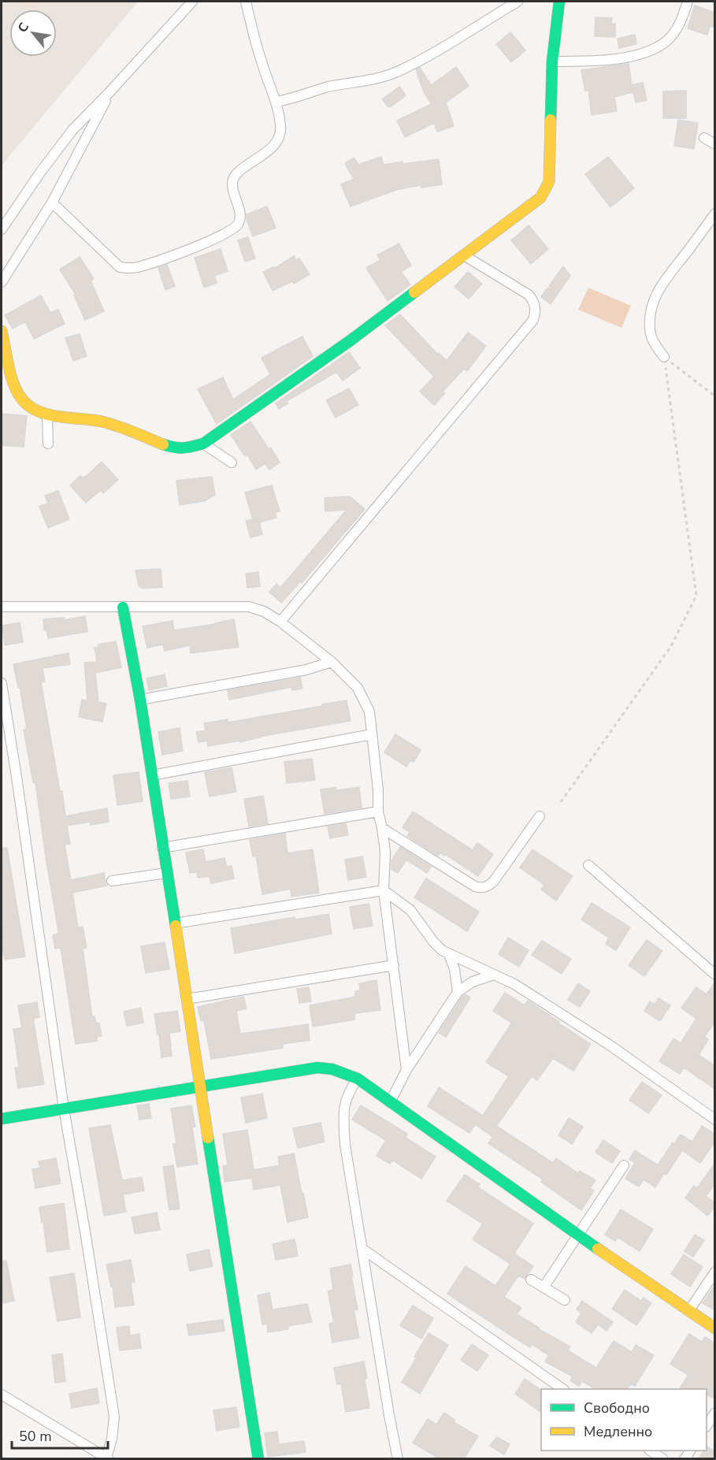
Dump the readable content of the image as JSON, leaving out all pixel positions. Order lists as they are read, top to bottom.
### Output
{
  "legend": ["Свободно", "Медленно"],
  "scale_bar": "50 m",
  "north": "top left"
}
